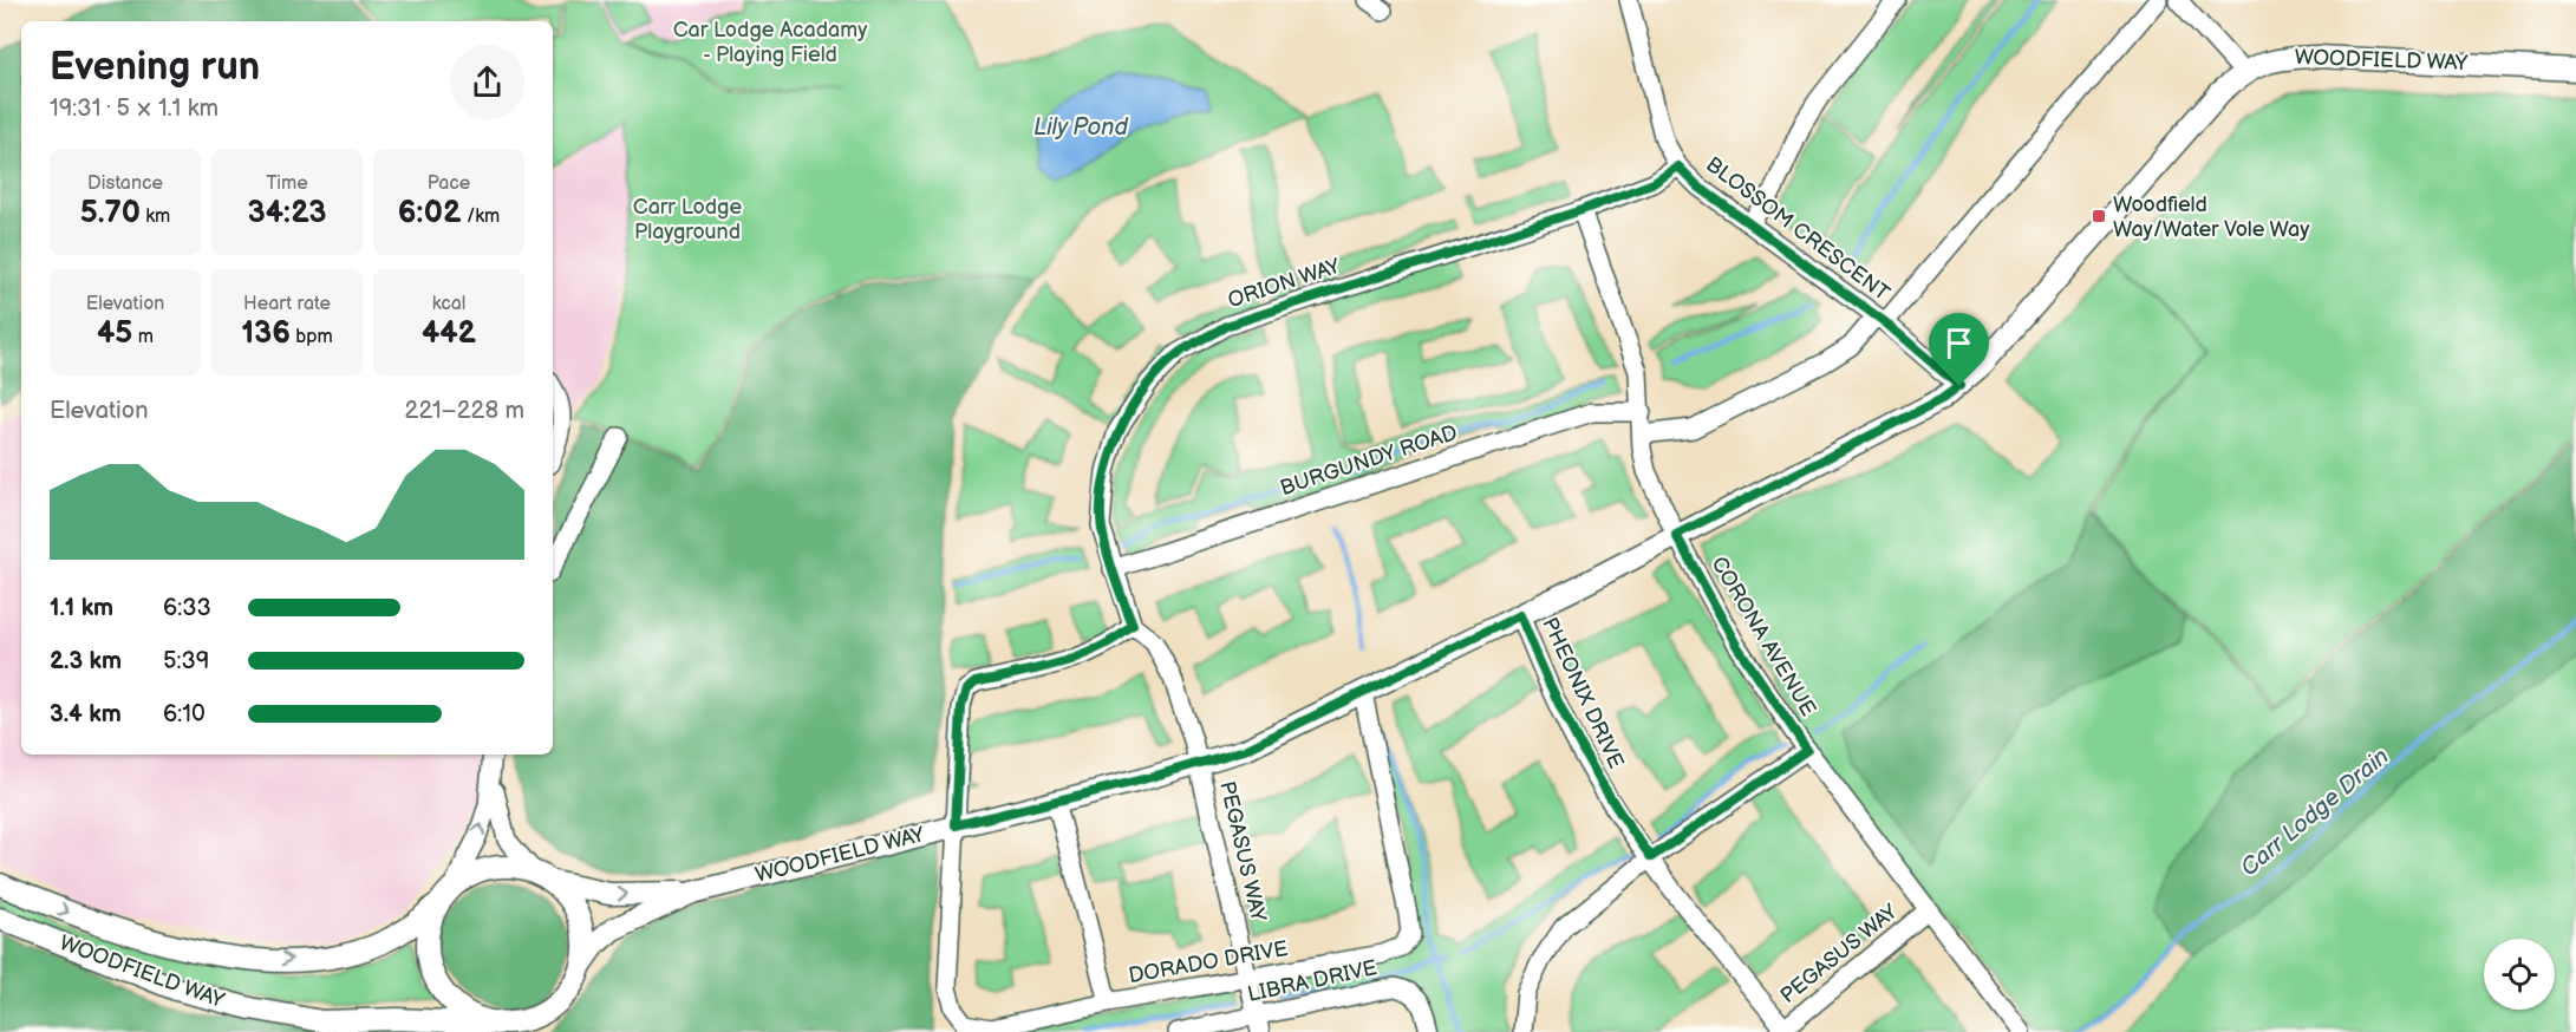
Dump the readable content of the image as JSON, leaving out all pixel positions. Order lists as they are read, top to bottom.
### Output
{
  "streets": {
    "street": [
      "WOODFIELD WAY",
      "BLOSSOM CRESCENT",
      "ORION WAY",
      "BURGUNDY ROAD",
      "CORONA AVENUE",
      "PHEONIX DRIVE",
      "PEGASUS WAY",
      "DORADO DRIVE",
      "LIBRA DRIVE"
    ]
  },
  "crossings": [
    ["WOODFIELD WAY", "BLOSSOM CRESCENT"],
    ["WOODFIELD WAY", "ORION WAY"],
    ["WOODFIELD WAY", "CORONA AVENUE"],
    ["WOODFIELD WAY", "PHEONIX DRIVE"],
    ["WOODFIELD WAY", "PEGASUS WAY"],
    ["WOODFIELD WAY", "DORADO DRIVE"],
    ["BLOSSOM CRESCENT", "ORION WAY"],
    ["ORION WAY", "BURGUNDY ROAD"],
    ["ORION WAY", "CORONA AVENUE"],
    ["ORION WAY", "PEGASUS WAY"],
    ["BURGUNDY ROAD", "CORONA AVENUE"],
    ["CORONA AVENUE", "PEGASUS WAY"],
    ["PHEONIX DRIVE", "PEGASUS WAY"],
    ["PEGASUS WAY", "DORADO DRIVE"],
    ["PEGASUS WAY", "LIBRA DRIVE"]
  ],
  "water": ["Lily Pond", "Carr Lodge Drain"],
  "parks": ["Car Lodge Acadamy - Playing Field", "Carr Lodge Playground"],
  "places": {
    "transit": ["Woodfield Way/Water Vole Way"]
  },
  "page": {
    "heading": ["Evening run", "19:31 · 5 × 1.1 km"],
    "stats": [
      ["Distance", "5.70 km"],
      ["Time", "34:23"],
      ["Pace", "6:02 /km"],
      ["Elevation", "45 m"],
      ["Heart rate", "136 bpm"],
      ["kcal", "442"]
    ],
    "chart": ["Elevation", "221–228 m"],
    "list": [
      {
        "name": "1.1 km",
        "note": "6:33"
      },
      {
        "name": "2.3 km",
        "note": "5:39"
      },
      {
        "name": "3.4 km",
        "note": "6:10"
      }
    ]
  }
}
